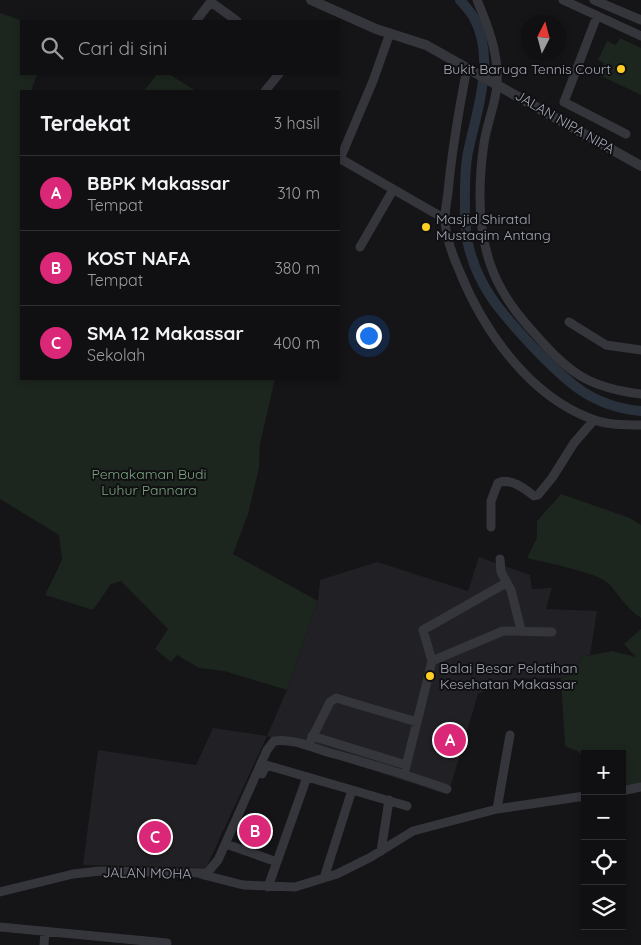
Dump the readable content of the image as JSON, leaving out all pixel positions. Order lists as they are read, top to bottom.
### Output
{
  "streets": {
    "street": ["JALAN NIPA NIPA", "JALAN MOHA"]
  },
  "parks": ["Pemakaman Budi Luhur Pannara"],
  "places": ["Bukit Baruga Tennis Court", "Masjid Shiratal Mustaqim Antang", "Balai Besar Pelatihan Kesehatan Makassar"],
  "north": "top",
  "page": {
    "search": "Cari di sini",
    "heading": ["Terdekat", "3 hasil"],
    "list": [
      {
        "mark": "A",
        "name": "BBPK Makassar",
        "note": "Tempat",
        "value": "310 m"
      },
      {
        "mark": "B",
        "name": "KOST NAFA",
        "note": "Tempat",
        "value": "380 m"
      },
      {
        "mark": "C",
        "name": "SMA 12 Makassar",
        "note": "Sekolah",
        "value": "400 m"
      }
    ],
    "pins": ["A", "B", "C"],
    "map_buttons": ["+", "−"]
  }
}
